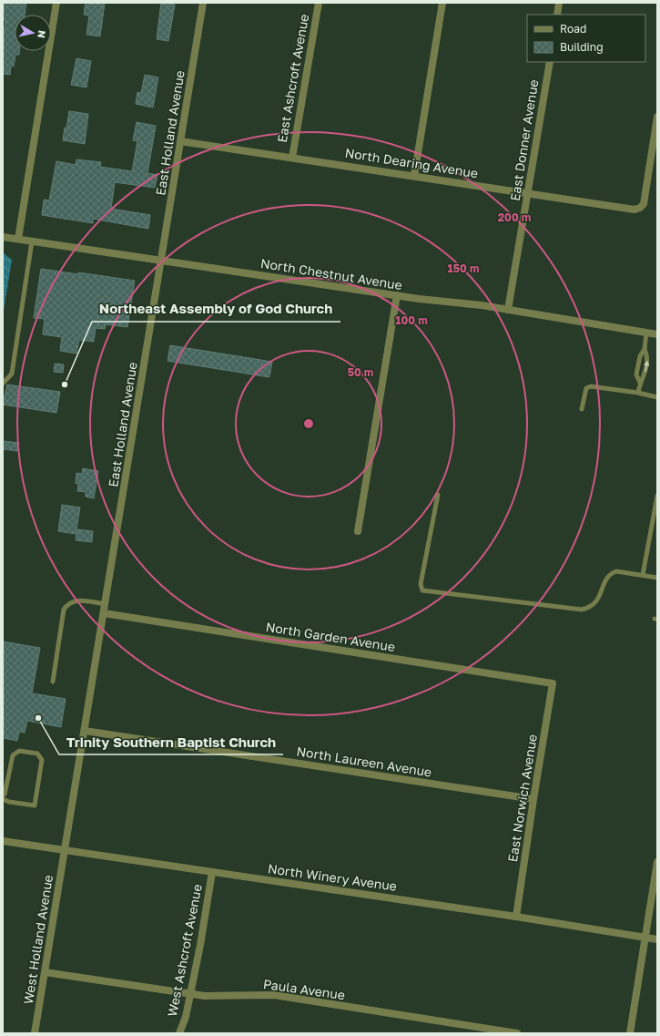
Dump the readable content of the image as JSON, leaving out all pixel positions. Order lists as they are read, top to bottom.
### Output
{
  "streets": {
    "street": [
      "East Ashcroft Avenue",
      "East Holland Avenue",
      "East Donner Avenue",
      "North Dearing Avenue",
      "North Chestnut Avenue",
      "North Garden Avenue",
      "North Laureen Avenue",
      "East Norwich Avenue",
      "North Winery Avenue",
      "West Holland Avenue",
      "West Ashcroft Avenue",
      "Paula Avenue"
    ]
  },
  "crossings": [
    ["East Ashcroft Avenue", "North Dearing Avenue"],
    ["East Holland Avenue", "North Dearing Avenue"],
    ["East Holland Avenue", "North Chestnut Avenue"],
    ["East Holland Avenue", "North Garden Avenue"],
    ["East Holland Avenue", "North Laureen Avenue"],
    ["East Holland Avenue", "North Winery Avenue"],
    ["East Holland Avenue", "West Holland Avenue"],
    ["East Donner Avenue", "North Dearing Avenue"],
    ["East Donner Avenue", "North Chestnut Avenue"],
    ["North Garden Avenue", "East Norwich Avenue"],
    ["North Laureen Avenue", "East Norwich Avenue"],
    ["East Norwich Avenue", "North Winery Avenue"],
    ["North Winery Avenue", "West Holland Avenue"],
    ["North Winery Avenue", "West Ashcroft Avenue"],
    ["West Holland Avenue", "Paula Avenue"],
    ["West Ashcroft Avenue", "Paula Avenue"]
  ],
  "places": ["Northeast Assembly of God Church", "Trinity Southern Baptist Church"],
  "legend": ["Road", "Building"],
  "north": "right",
  "rings": [
    "200 m",
    "150 m",
    "100 m",
    "50 m"
  ]
}
